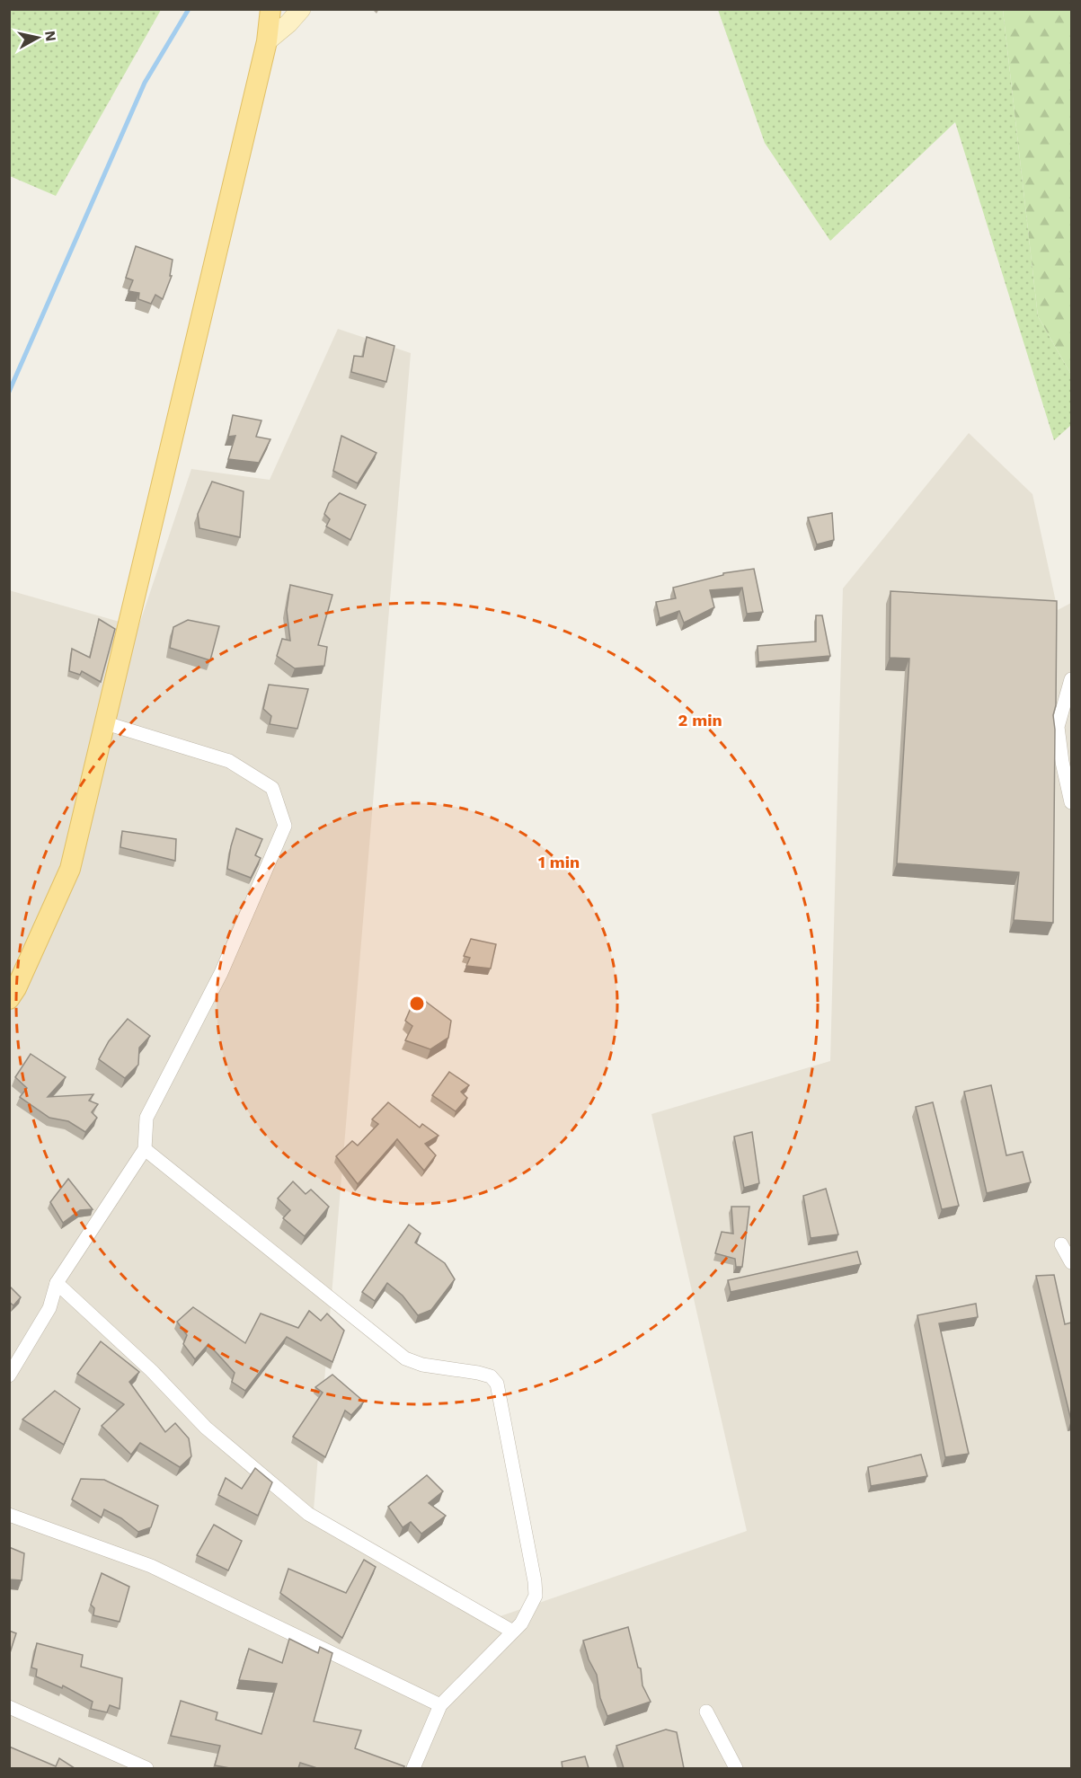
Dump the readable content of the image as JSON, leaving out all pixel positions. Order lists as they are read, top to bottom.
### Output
{
  "north": "right",
  "rings": ["2 min", "1 min"]
}
